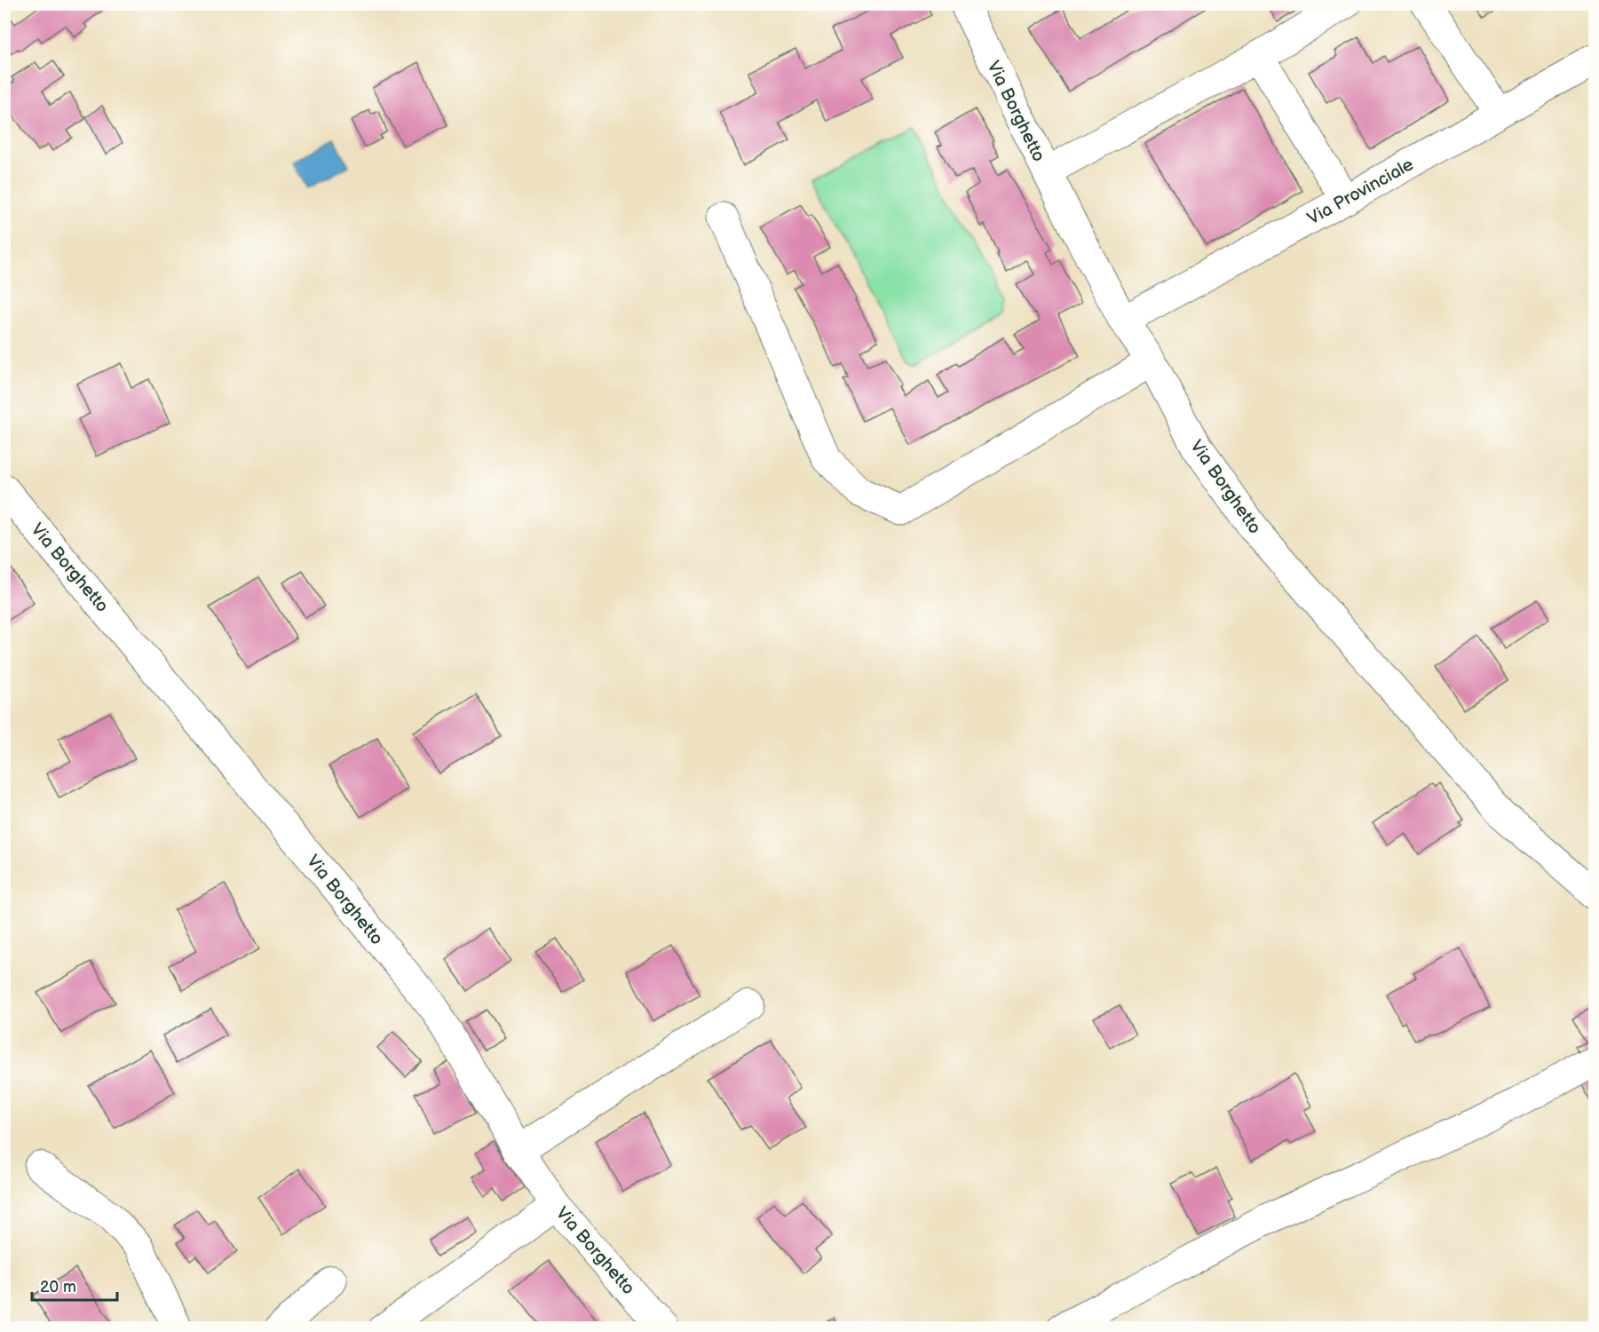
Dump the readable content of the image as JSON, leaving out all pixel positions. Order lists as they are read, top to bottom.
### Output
{
  "streets": {
    "street": ["Via Borghetto", "Via Provinciale"]
  },
  "crossings": [
    ["Via Borghetto", "Via Provinciale"]
  ],
  "scale_bar": "20 m"
}
